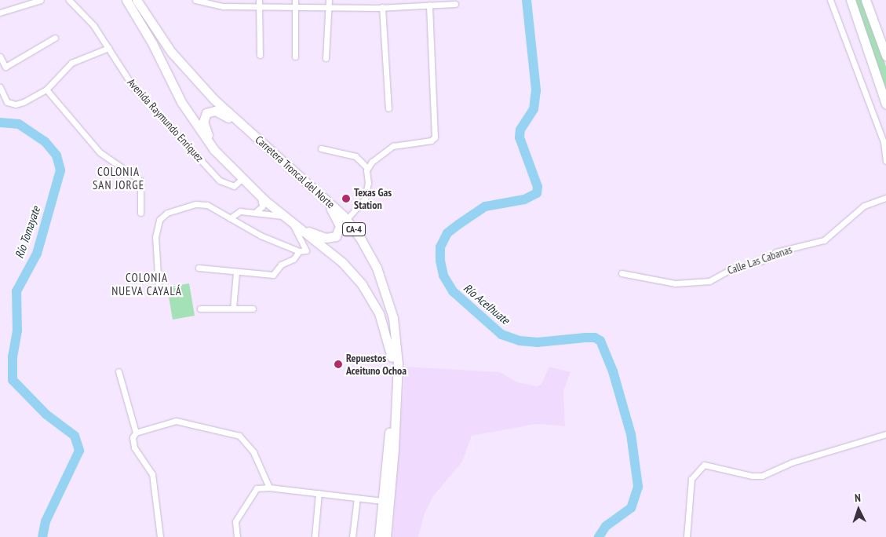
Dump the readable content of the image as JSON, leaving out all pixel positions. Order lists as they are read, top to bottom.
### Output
{
  "streets": {
    "main road": ["Carretera Troncal del Norte", "CA-4"],
    "street": ["Avenida Raymundo Enríquez", "Calle Las Cabanas"]
  },
  "districts": ["COLONIA SAN JORGE", "COLONIA NUEVA CAYALÁ"],
  "water": ["Río Tomayate", "Río Acelhuate"],
  "places": ["Texas Gas Station", "Repuestos Aceituno Ochoa"],
  "north": "top"
}
